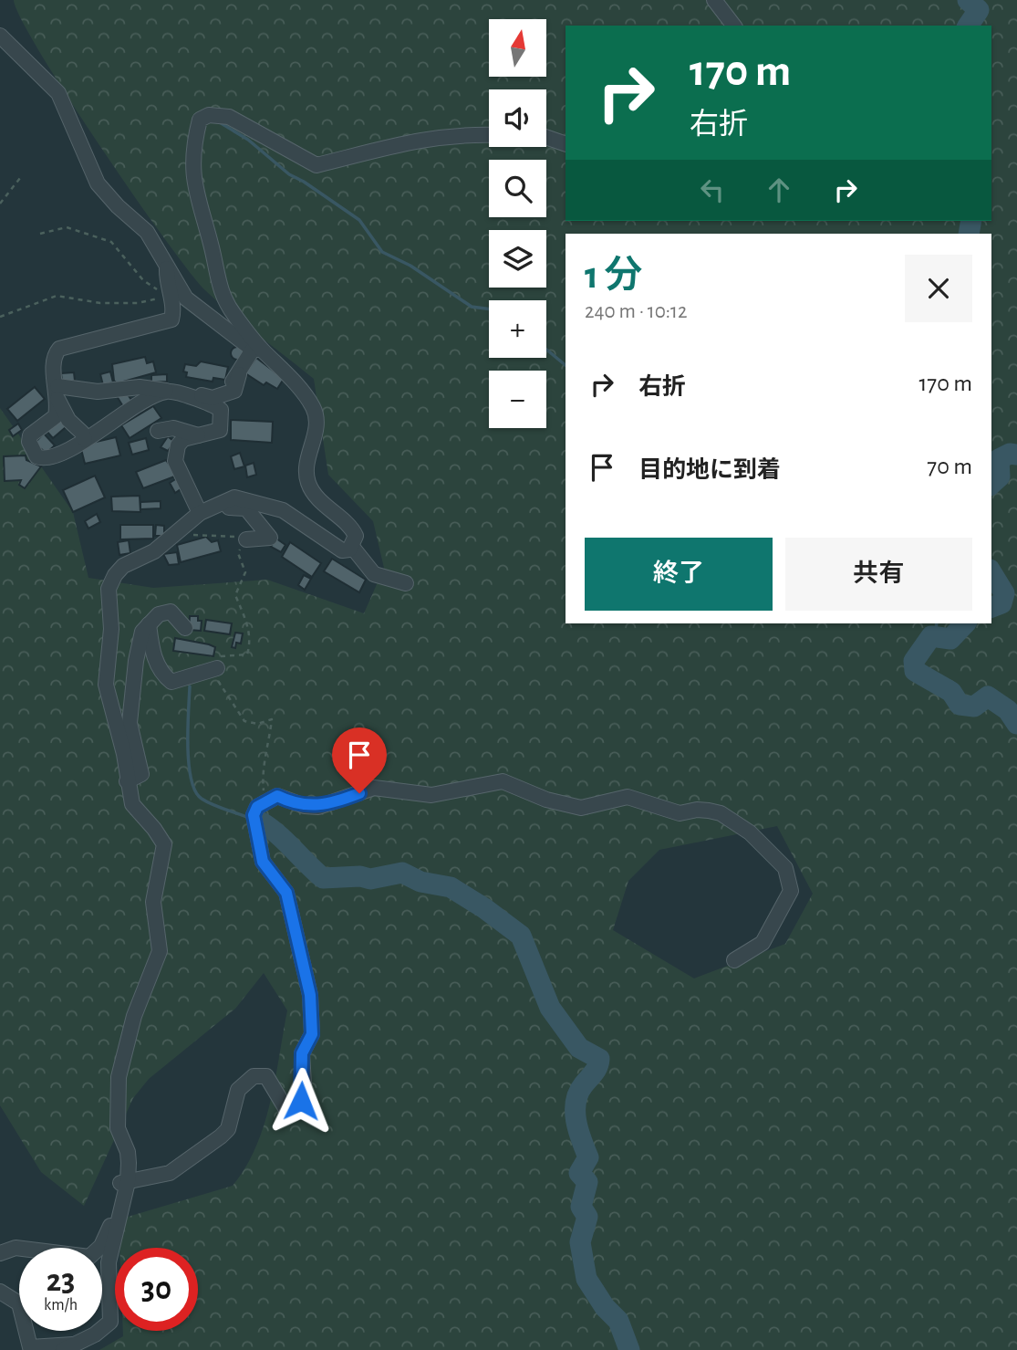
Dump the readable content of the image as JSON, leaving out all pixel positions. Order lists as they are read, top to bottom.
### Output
{
  "north": "top",
  "page": {
    "map_buttons": ["+", "−"],
    "turn": ["170 m", "右折"],
    "heading": ["1 分", "240 m · 10:12"],
    "list": [
      {
        "name": "右折",
        "value": "170 m"
      },
      {
        "name": "目的地に到着",
        "value": "70 m"
      }
    ],
    "buttons": ["終了", "共有"],
    "speed": "23 km/h",
    "limit": "30"
  }
}
